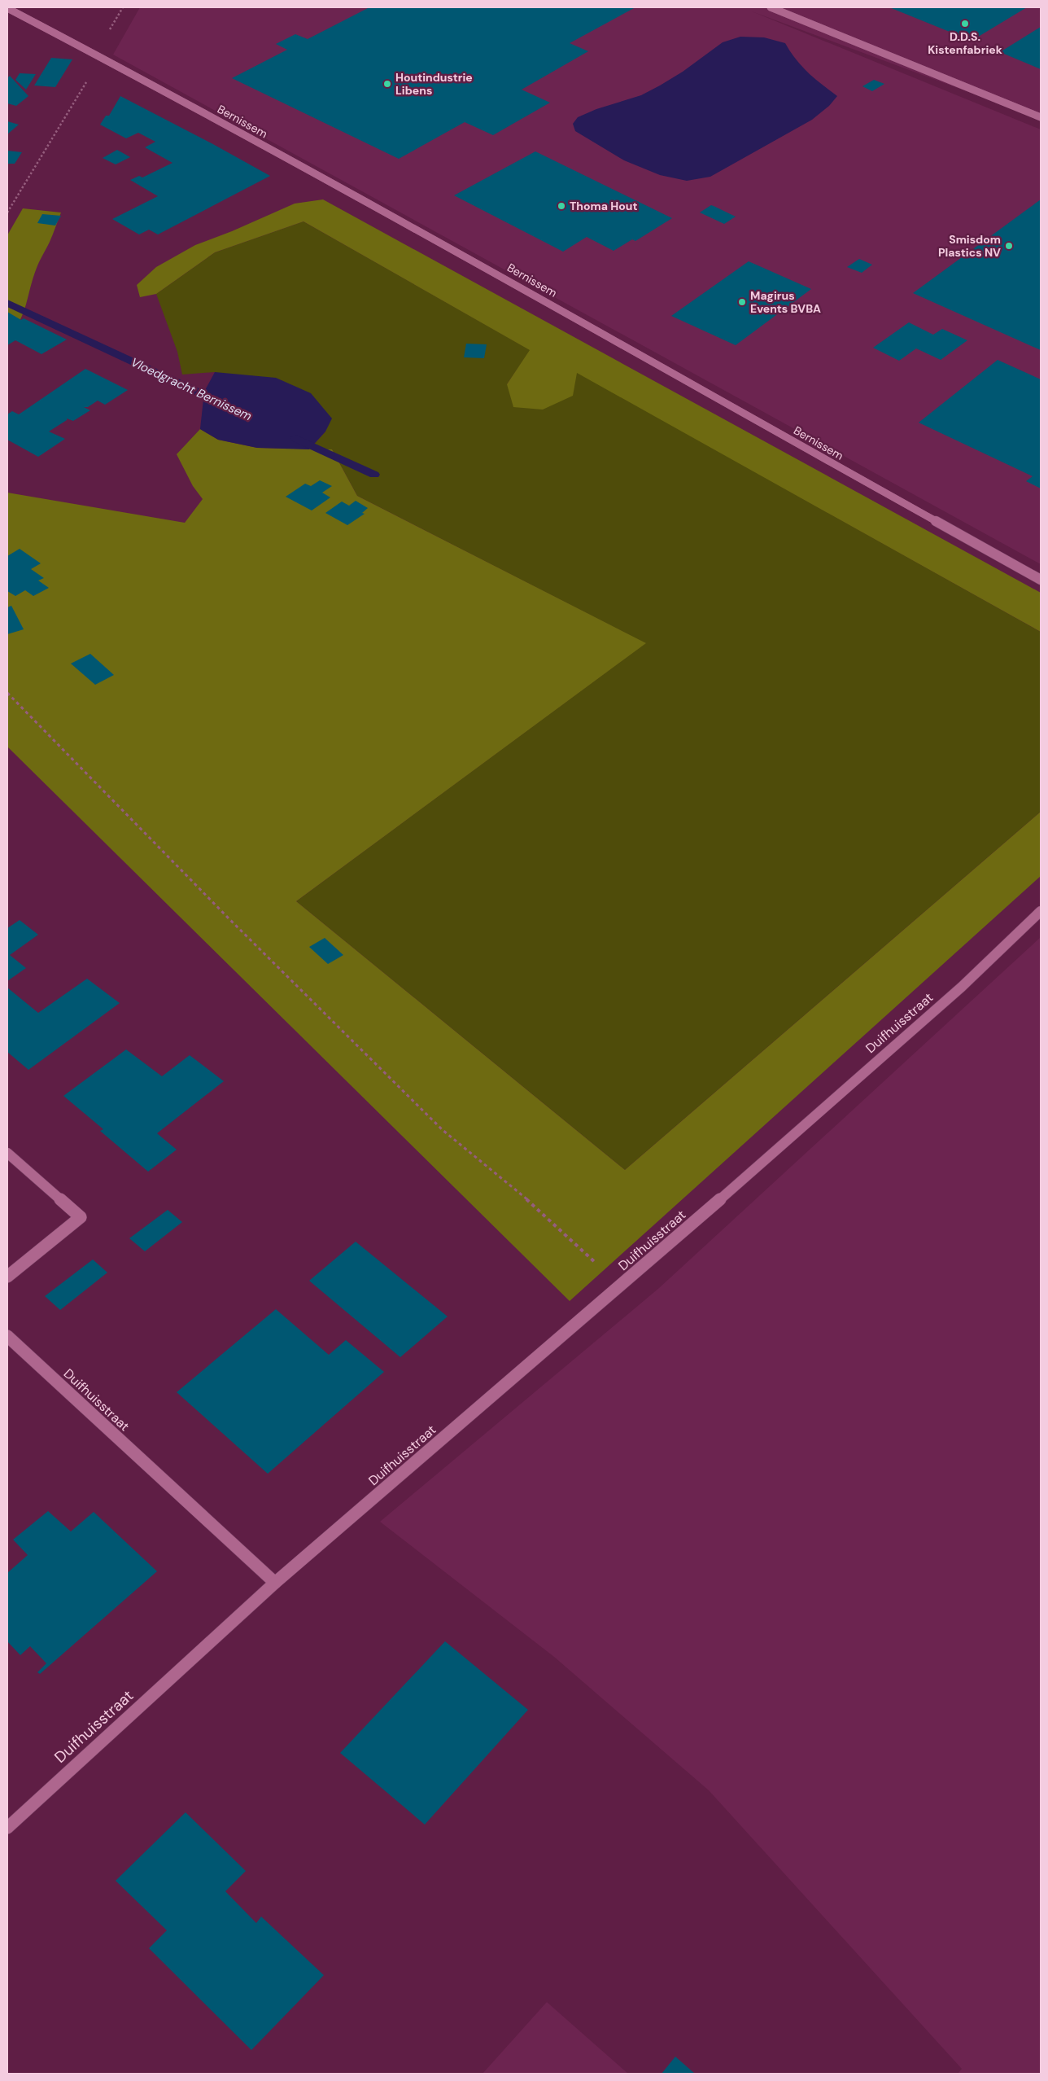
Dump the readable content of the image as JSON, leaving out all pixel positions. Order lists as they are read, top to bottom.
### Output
{
  "streets": {
    "street": ["Bernissem", "Duifhuisstraat"]
  },
  "water": ["Vloedgracht Bernissem"],
  "places": [
    "D.D.S. Kistenfabriek",
    "Houtindustrie Libens",
    "Thoma Hout",
    "Smisdom Plastics NV",
    "Magirus Events BVBA"
  ]
}
